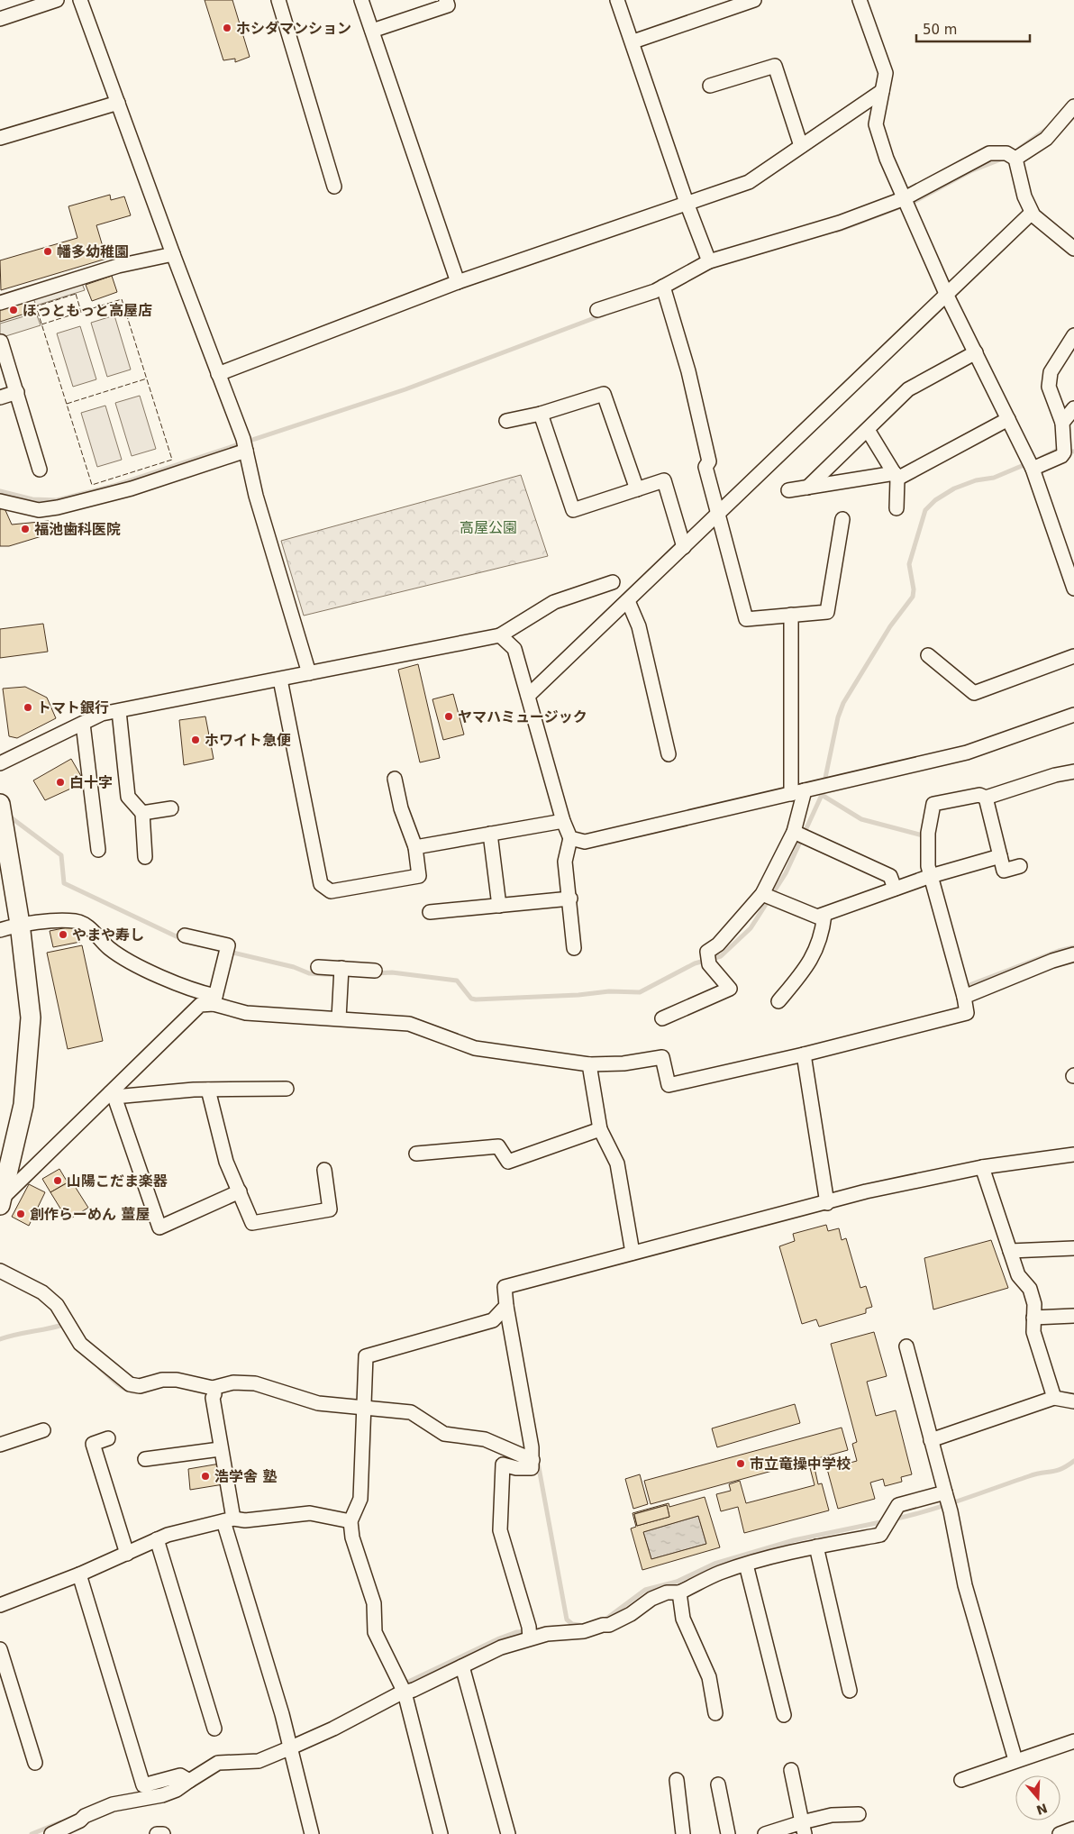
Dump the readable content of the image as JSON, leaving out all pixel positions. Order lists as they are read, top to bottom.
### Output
{
  "parks": ["高屋公園"],
  "places": [
    "ホシダマンション",
    "幡多幼稚園",
    "ほっともっと高屋店",
    "福池歯科医院",
    "トマト銀行",
    "ヤマハミュージック",
    "ホワイト急便",
    "白十字",
    "やまや寿し",
    "山陽こだま楽器",
    "創作らーめん 薑屋",
    "市立竜操中学校",
    "浩学舎 塾"
  ],
  "scale_bar": "50 m",
  "north": "bottom"
}
